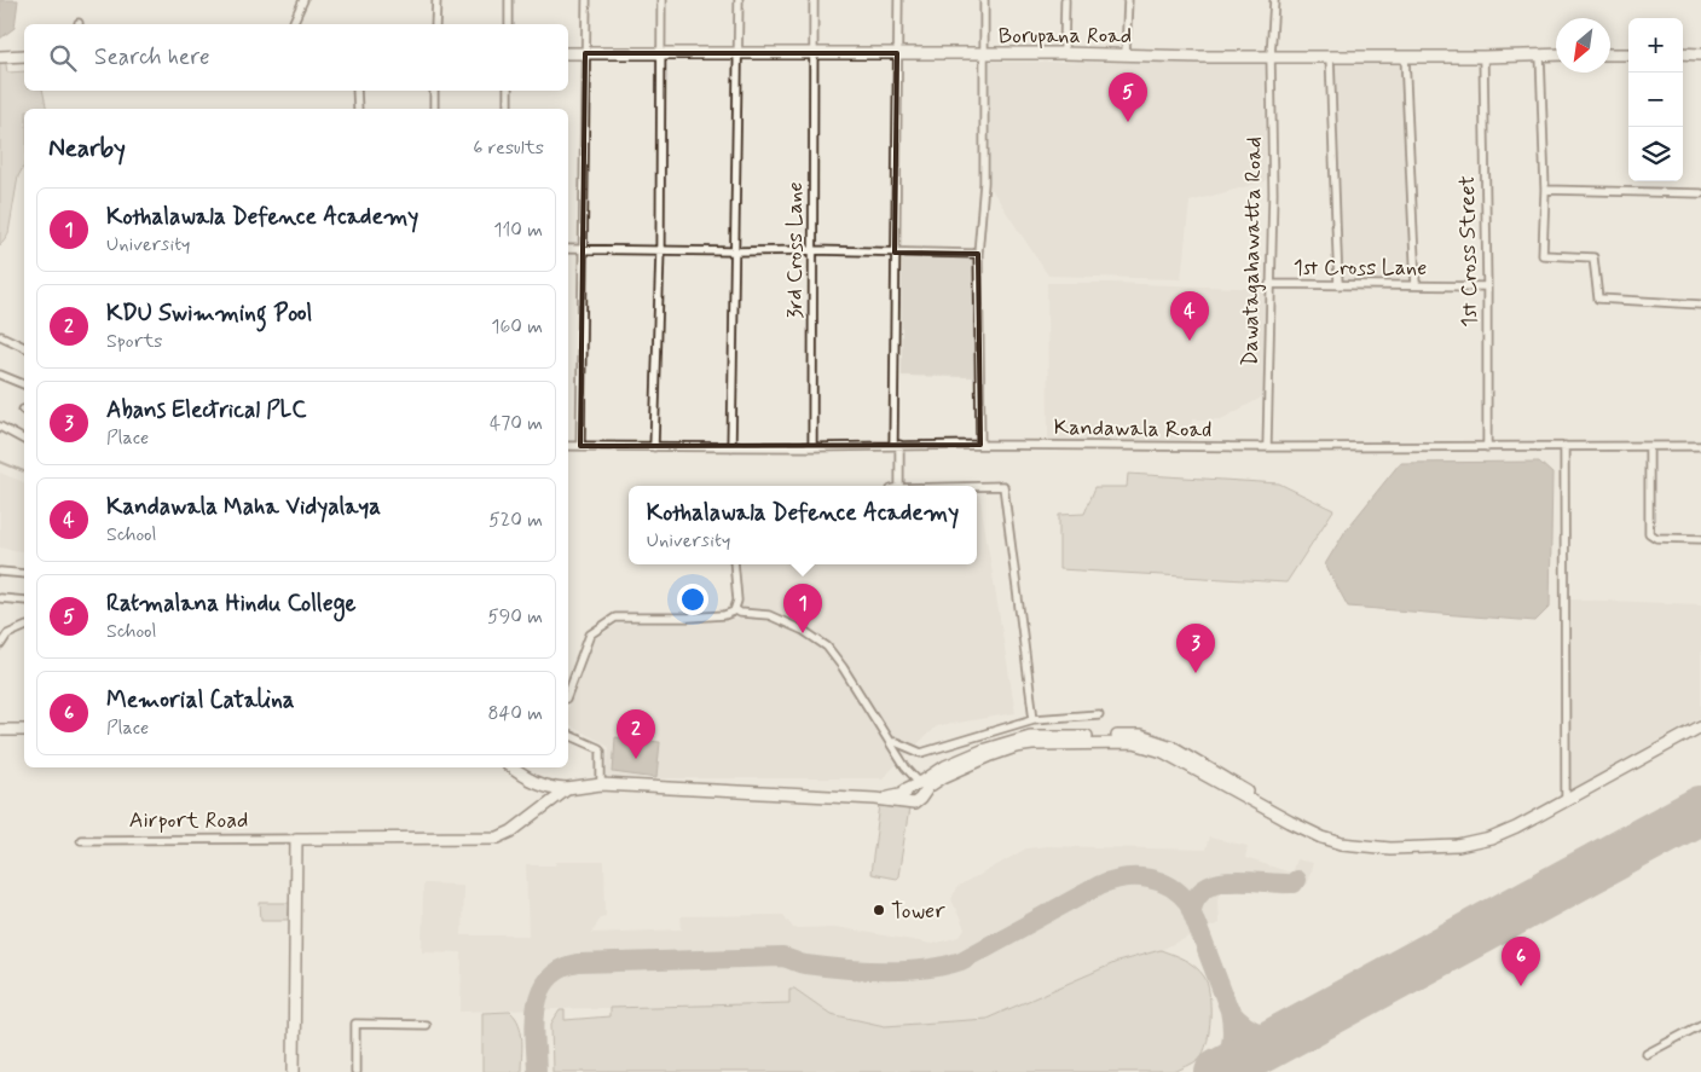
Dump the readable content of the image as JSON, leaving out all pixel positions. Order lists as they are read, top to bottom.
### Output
{
  "streets": {
    "main road": ["Borupana Road"],
    "street": [
      "3rd Cross Lane",
      "Dawatagahawatta Road",
      "1st Cross Street",
      "1st Cross Lane",
      "Kandawala Road",
      "Airport Road"
    ]
  },
  "crossings": [
    ["Borupana Road", "3rd Cross Lane"],
    ["Borupana Road", "Dawatagahawatta Road"],
    ["Borupana Road", "1st Cross Street"],
    ["3rd Cross Lane", "Kandawala Road"],
    ["Dawatagahawatta Road", "1st Cross Lane"],
    ["Dawatagahawatta Road", "Kandawala Road"],
    ["1st Cross Street", "1st Cross Lane"],
    ["1st Cross Street", "Kandawala Road"]
  ],
  "places": ["Tower"],
  "north": "bottom left",
  "page": {
    "map_buttons": ["+", "−"],
    "search": "Search here",
    "pins": [
      "5",
      "4",
      "1",
      "3",
      "2",
      "6"
    ],
    "heading": ["Nearby", "6 results"],
    "list": [
      {
        "mark": "1",
        "name": "Kothalawala Defence Academy",
        "note": "University",
        "value": "110 m"
      },
      {
        "mark": "2",
        "name": "KDU Swimming Pool",
        "note": "Sports",
        "value": "160 m"
      },
      {
        "mark": "3",
        "name": "Abans Electrical PLC",
        "note": "Place",
        "value": "470 m"
      },
      {
        "mark": "4",
        "name": "Kandawala Maha Vidyalaya",
        "note": "School",
        "value": "520 m"
      },
      {
        "mark": "5",
        "name": "Ratmalana Hindu College",
        "note": "School",
        "value": "590 m"
      },
      {
        "mark": "6",
        "name": "Memorial Catalina",
        "note": "Place",
        "value": "840 m"
      }
    ],
    "popup": ["Kothalawala Defence Academy", "University"]
  }
}
